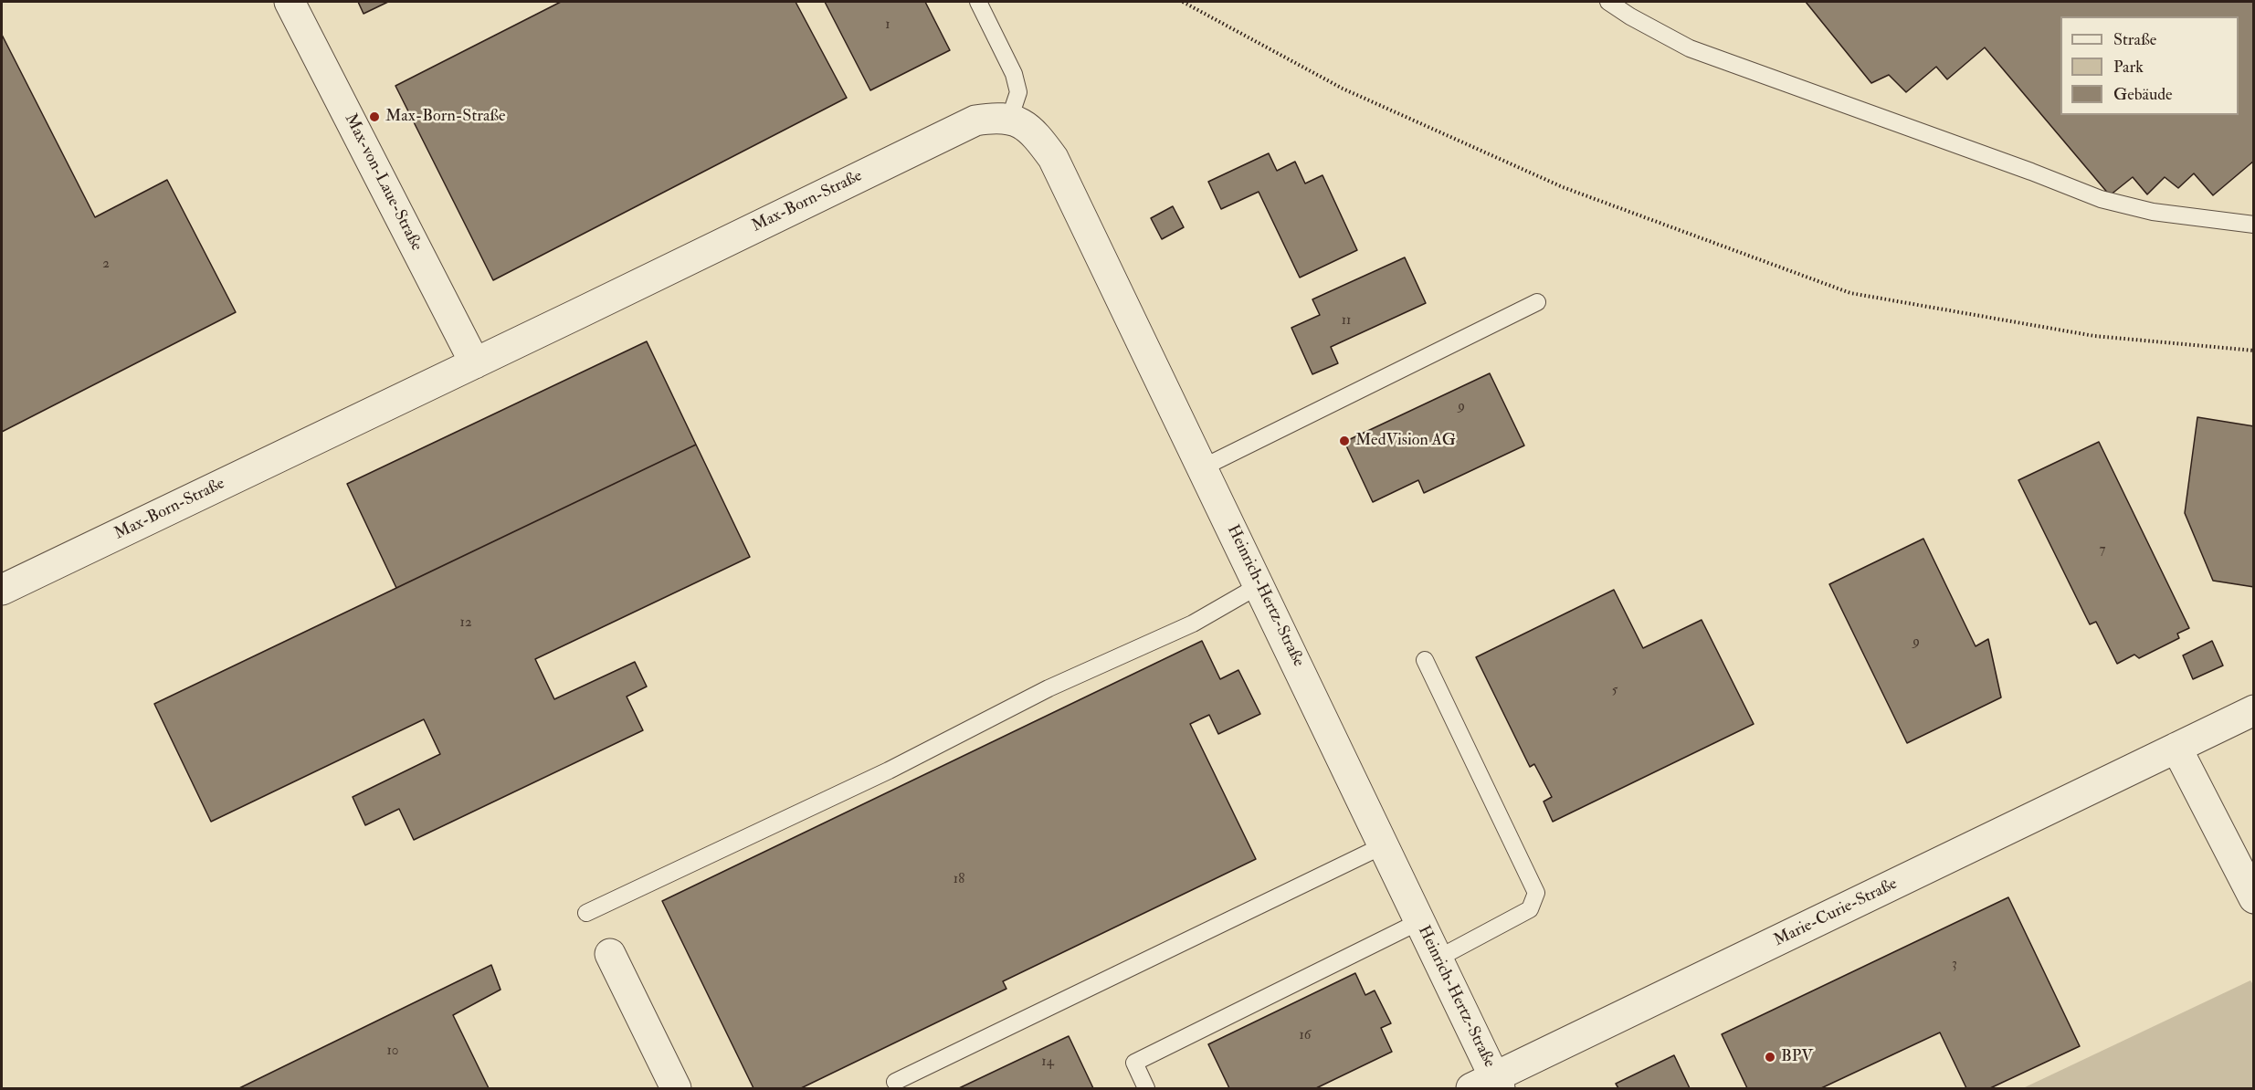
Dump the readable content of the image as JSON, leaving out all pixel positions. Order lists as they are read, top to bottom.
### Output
{
  "streets": {
    "street": [
      "Max-von-Laue-Straße",
      "Max-Born-Straße",
      "Heinrich-Hertz-Straße",
      "Marie-Curie-Straße"
    ]
  },
  "crossings": [
    ["Max-von-Laue-Straße", "Max-Born-Straße"],
    ["Max-Born-Straße", "Heinrich-Hertz-Straße"],
    ["Heinrich-Hertz-Straße", "Marie-Curie-Straße"]
  ],
  "places": ["Max-Born-Straße", "MedVision AG", "BPV"],
  "house_numbers": [
    "1",
    "2",
    "11",
    "9",
    "7",
    "12",
    "9",
    "5",
    "18",
    "3",
    "16",
    "10",
    "14"
  ],
  "legend": ["Straße", "Park", "Gebäude"]
}
